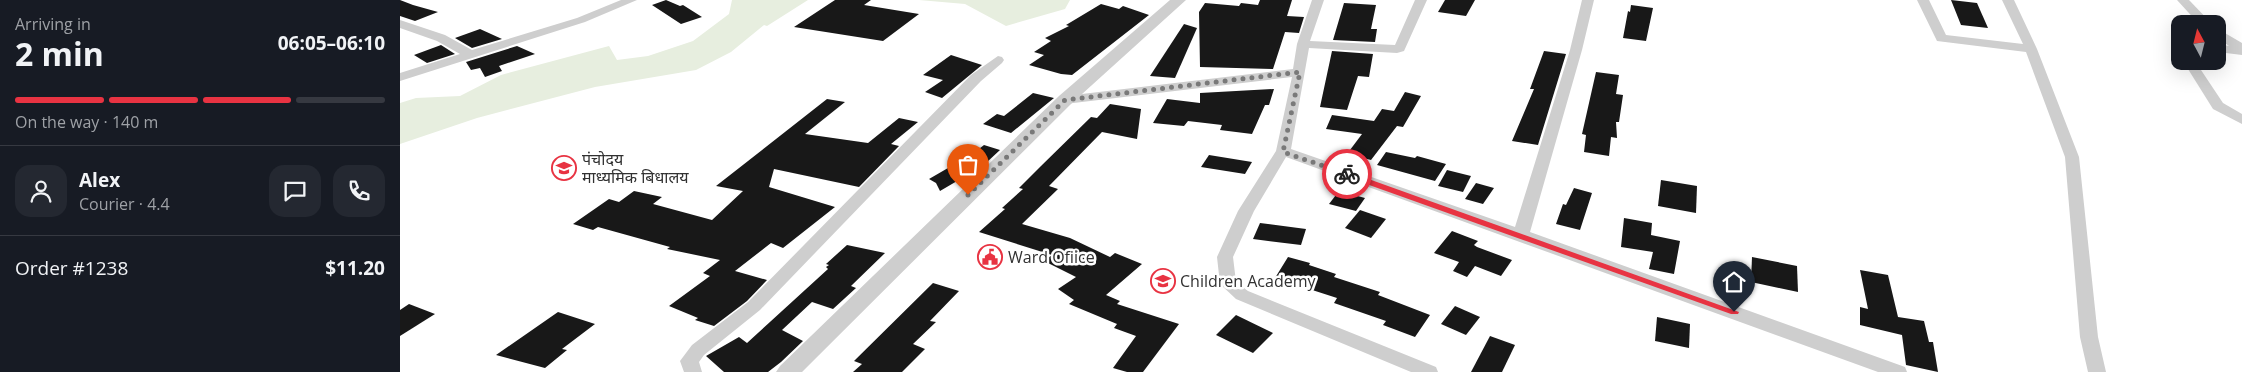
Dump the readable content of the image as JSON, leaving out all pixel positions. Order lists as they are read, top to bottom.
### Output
{
  "places": {
    "school or university": ["पंचोदय माध्यमिक बिधालय", "Children Academy"],
    "public building": ["Ward Ofiice"]
  },
  "north": "top",
  "page": {
    "heading": ["2 min", "Arriving in", "06:05–06:10"],
    "panel": [
      "Alex",
      "Courier · 4.4",
      "Order #1238",
      "$11.20"
    ],
    "bar": "On the way · 140 m"
  }
}
